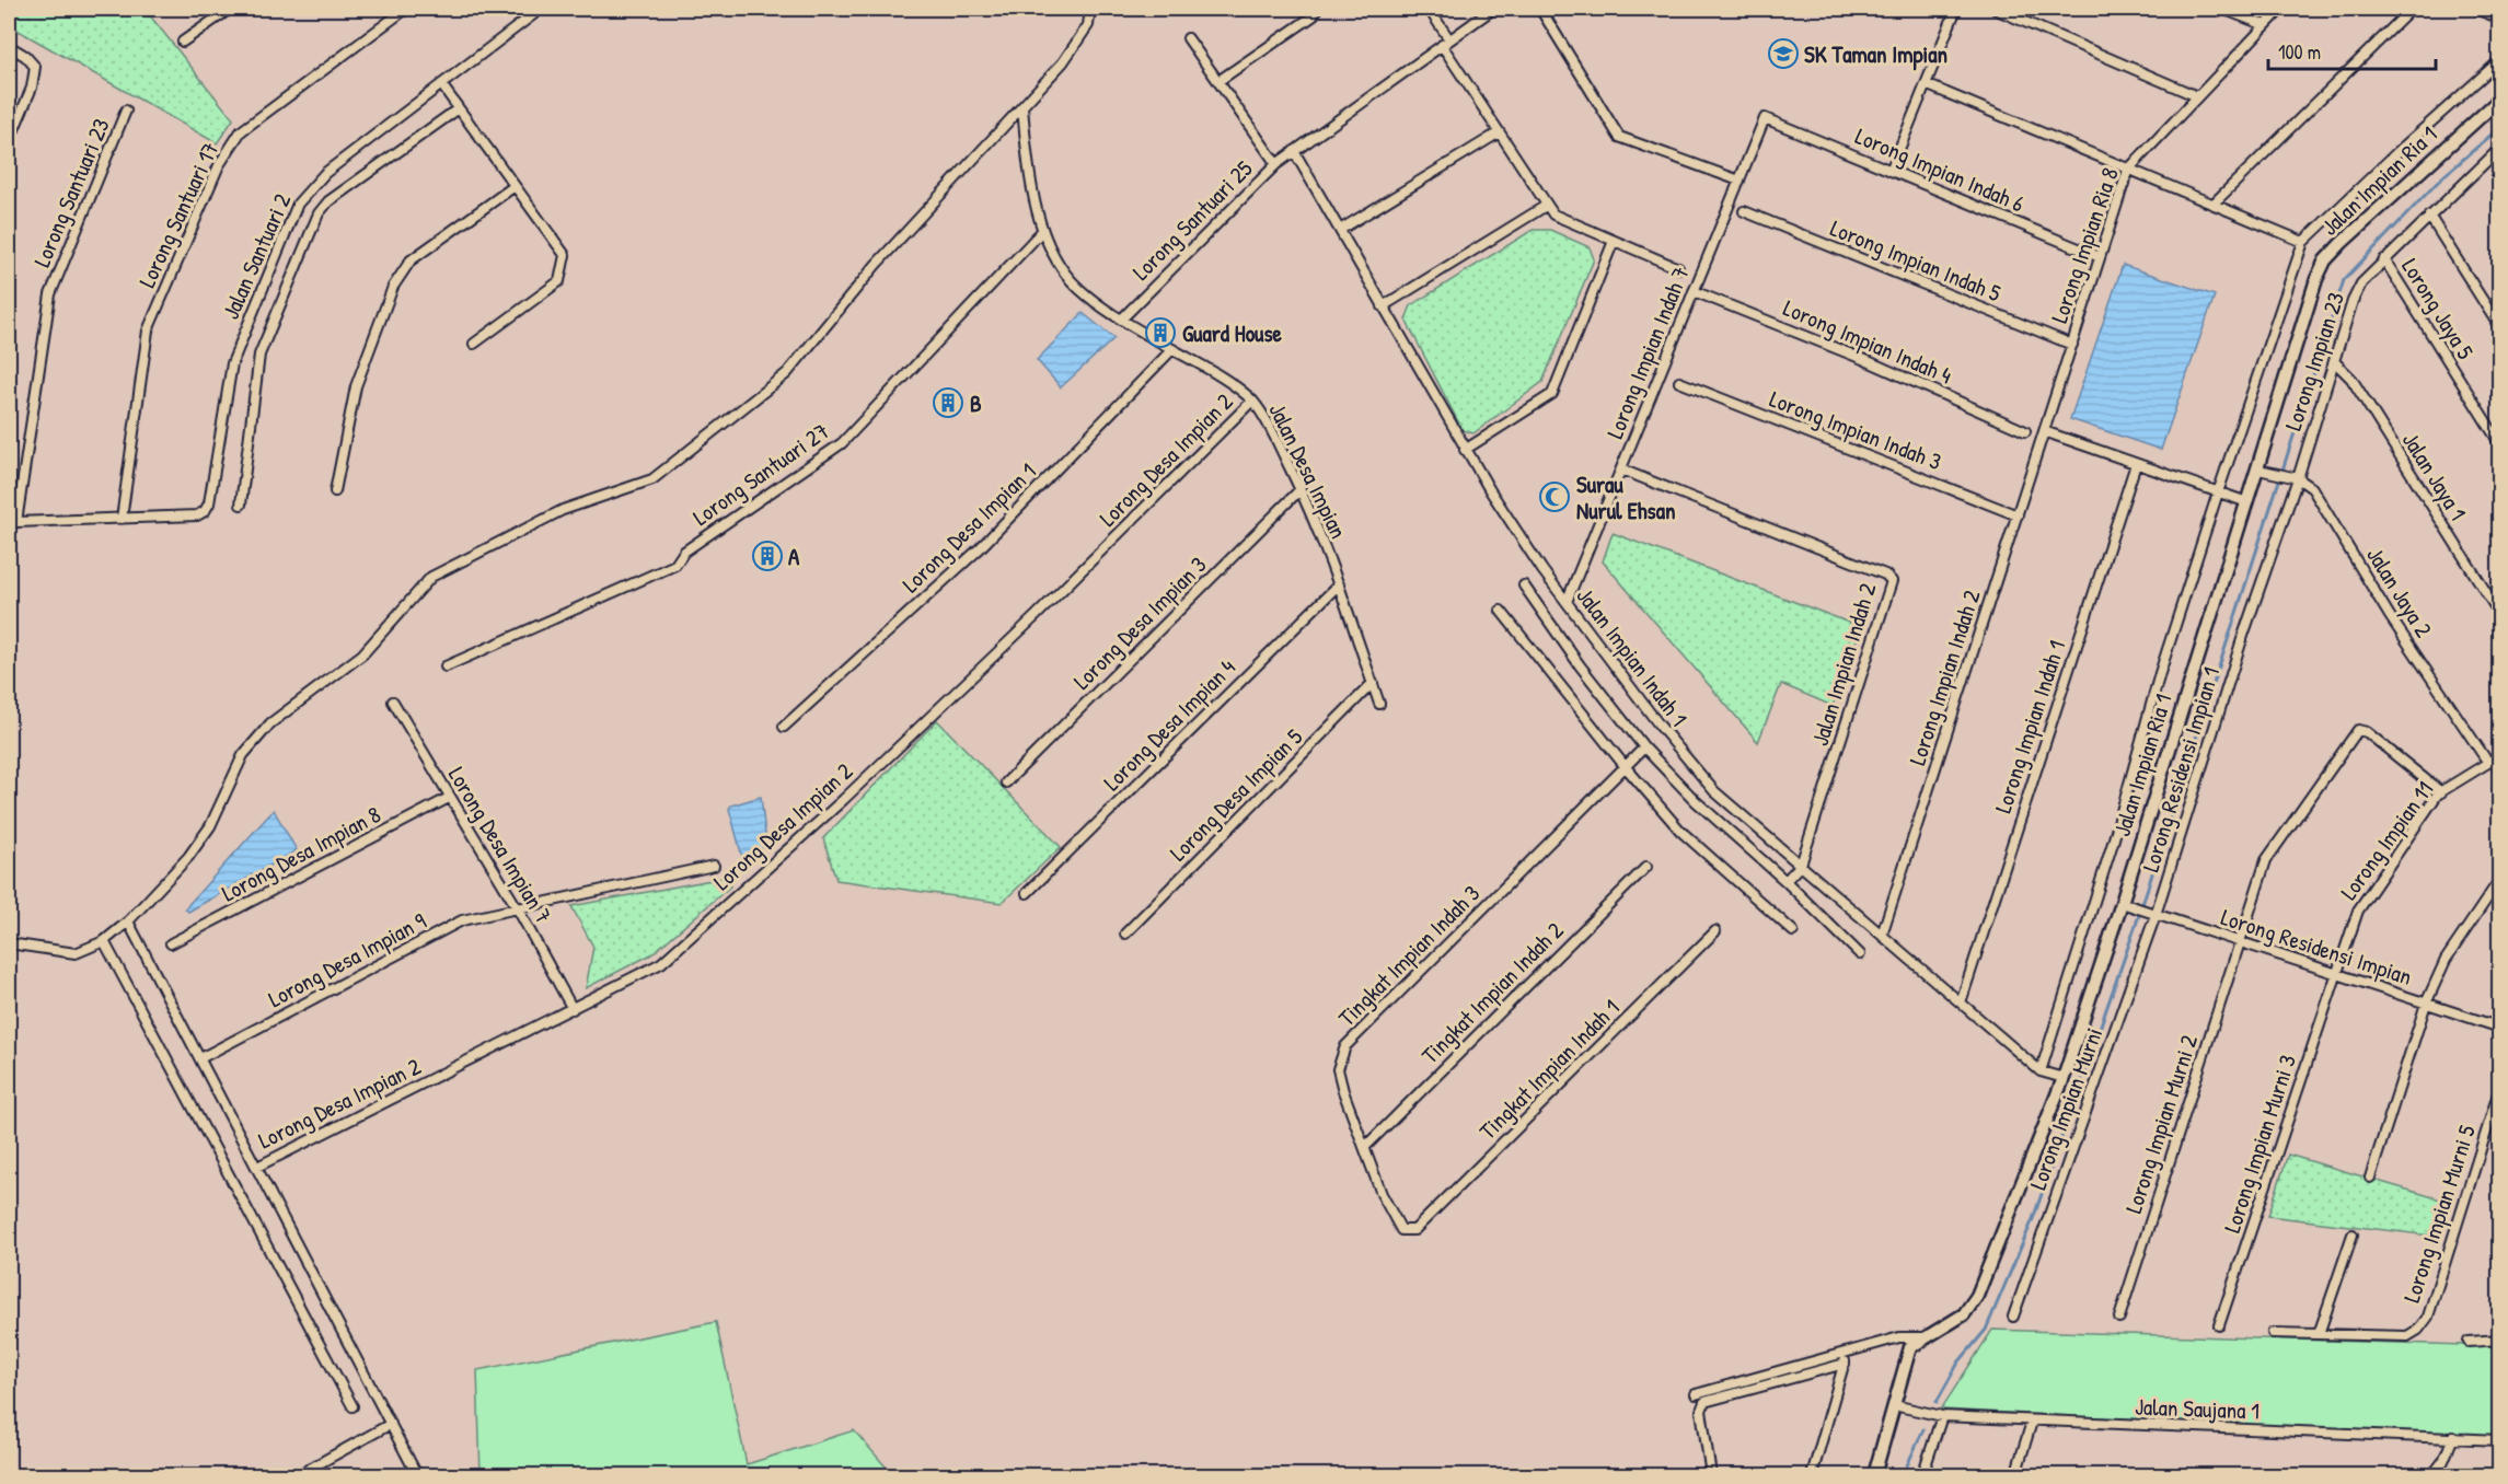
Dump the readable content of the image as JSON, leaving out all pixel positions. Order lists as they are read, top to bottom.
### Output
{
  "streets": {
    "street": [
      "Lorong Impian Indah 6",
      "Jalan Impian Ria 1",
      "Lorong Santuari 23",
      "Lorong Santuari 17",
      "Lorong Santuari 25",
      "Lorong Impian Ria 8",
      "Jalan Santuari 2",
      "Lorong Impian Indah 5",
      "Lorong Jaya 5",
      "Lorong Impian Indah 4",
      "Lorong Impian Indah 7",
      "Lorong Impian 23",
      "Lorong Impian Indah 3",
      "Lorong Desa Impian 2",
      "Jalan Desa Impian",
      "Lorong Santuari 27",
      "Jalan Jaya 1",
      "Lorong Desa Impian 1",
      "Jalan Jaya 2",
      "Lorong Desa Impian 3",
      "Jalan Impian Indah 1",
      "Jalan Impian Indah 2",
      "Lorong Impian Indah 2",
      "Lorong Desa Impian 4",
      "Lorong Impian Indah 1",
      "Lorong Residensi Impian 1",
      "Lorong Desa Impian 5",
      "Lorong Impian 11",
      "Lorong Desa Impian 7",
      "Lorong Desa Impian 8",
      "Lorong Residensi Impian",
      "Tingkat Impian Indah 3",
      "Lorong Desa Impian 9",
      "Tingkat Impian Indah 2",
      "Tingkat Impian Indah 1",
      "Lorong Impian Murni",
      "Lorong Impian Murni 2",
      "Lorong Impian Murni 3",
      "Lorong Impian Murni 5",
      "Jalan Saujana 1"
    ]
  },
  "crossings": [
    ["Lorong Impian Indah 6", "Lorong Impian Ria 8"],
    ["Lorong Impian Indah 6", "Lorong Impian Indah 7"],
    ["Jalan Impian Ria 1", "Jalan Impian Indah 1"],
    ["Jalan Impian Ria 1", "Lorong Residensi Impian"],
    ["Jalan Impian Ria 1", "Jalan Saujana 1"],
    ["Lorong Santuari 17", "Jalan Santuari 2"],
    ["Lorong Santuari 25", "Jalan Desa Impian"],
    ["Lorong Santuari 25", "Jalan Impian Indah 1"],
    ["Lorong Impian Ria 8", "Lorong Impian Indah 5"],
    ["Lorong Impian Ria 8", "Lorong Impian Indah 2"],
    ["Lorong Jaya 5", "Lorong Impian 23"],
    ["Lorong Impian Indah 4", "Lorong Impian Indah 7"],
    ["Lorong Impian Indah 7", "Jalan Impian Indah 1"],
    ["Lorong Impian Indah 7", "Jalan Impian Indah 2"],
    ["Lorong Impian 23", "Jalan Jaya 1"],
    ["Lorong Impian 23", "Jalan Jaya 2"],
    ["Lorong Impian 23", "Lorong Residensi Impian 1"],
    ["Lorong Impian Indah 3", "Lorong Impian Indah 2"],
    ["Lorong Desa Impian 2", "Jalan Desa Impian"],
    ["Lorong Desa Impian 2", "Lorong Desa Impian 7"],
    ["Lorong Desa Impian 2", "Lorong Desa Impian 9"],
    ["Jalan Desa Impian", "Lorong Santuari 27"],
    ["Jalan Desa Impian", "Lorong Desa Impian 1"],
    ["Jalan Desa Impian", "Lorong Desa Impian 3"],
    ["Jalan Desa Impian", "Lorong Desa Impian 4"],
    ["Jalan Desa Impian", "Lorong Desa Impian 5"],
    ["Jalan Jaya 2", "Lorong Impian 11"],
    ["Jalan Impian Indah 1", "Jalan Impian Indah 2"],
    ["Jalan Impian Indah 1", "Lorong Impian Indah 2"],
    ["Jalan Impian Indah 1", "Lorong Impian Indah 1"],
    ["Jalan Impian Indah 1", "Tingkat Impian Indah 3"],
    ["Lorong Residensi Impian 1", "Lorong Residensi Impian"],
    ["Lorong Residensi Impian 1", "Lorong Impian Murni"],
    ["Lorong Impian 11", "Lorong Residensi Impian"],
    ["Lorong Impian 11", "Lorong Impian Murni 2"],
    ["Lorong Impian 11", "Lorong Impian Murni 3"],
    ["Lorong Desa Impian 7", "Lorong Desa Impian 8"],
    ["Lorong Desa Impian 7", "Lorong Desa Impian 9"],
    ["Lorong Residensi Impian", "Lorong Impian Murni"],
    ["Lorong Residensi Impian", "Lorong Impian Murni 2"],
    ["Lorong Residensi Impian", "Lorong Impian Murni 3"],
    ["Tingkat Impian Indah 3", "Tingkat Impian Indah 2"],
    ["Tingkat Impian Indah 3", "Tingkat Impian Indah 1"]
  ],
  "places": {
    "school or university": ["SK Taman Impian"],
    "building": ["Guard House", "B", "A"],
    "mosque": ["Surau Nurul Ehsan"]
  },
  "scale_bar": "100 m"
}
